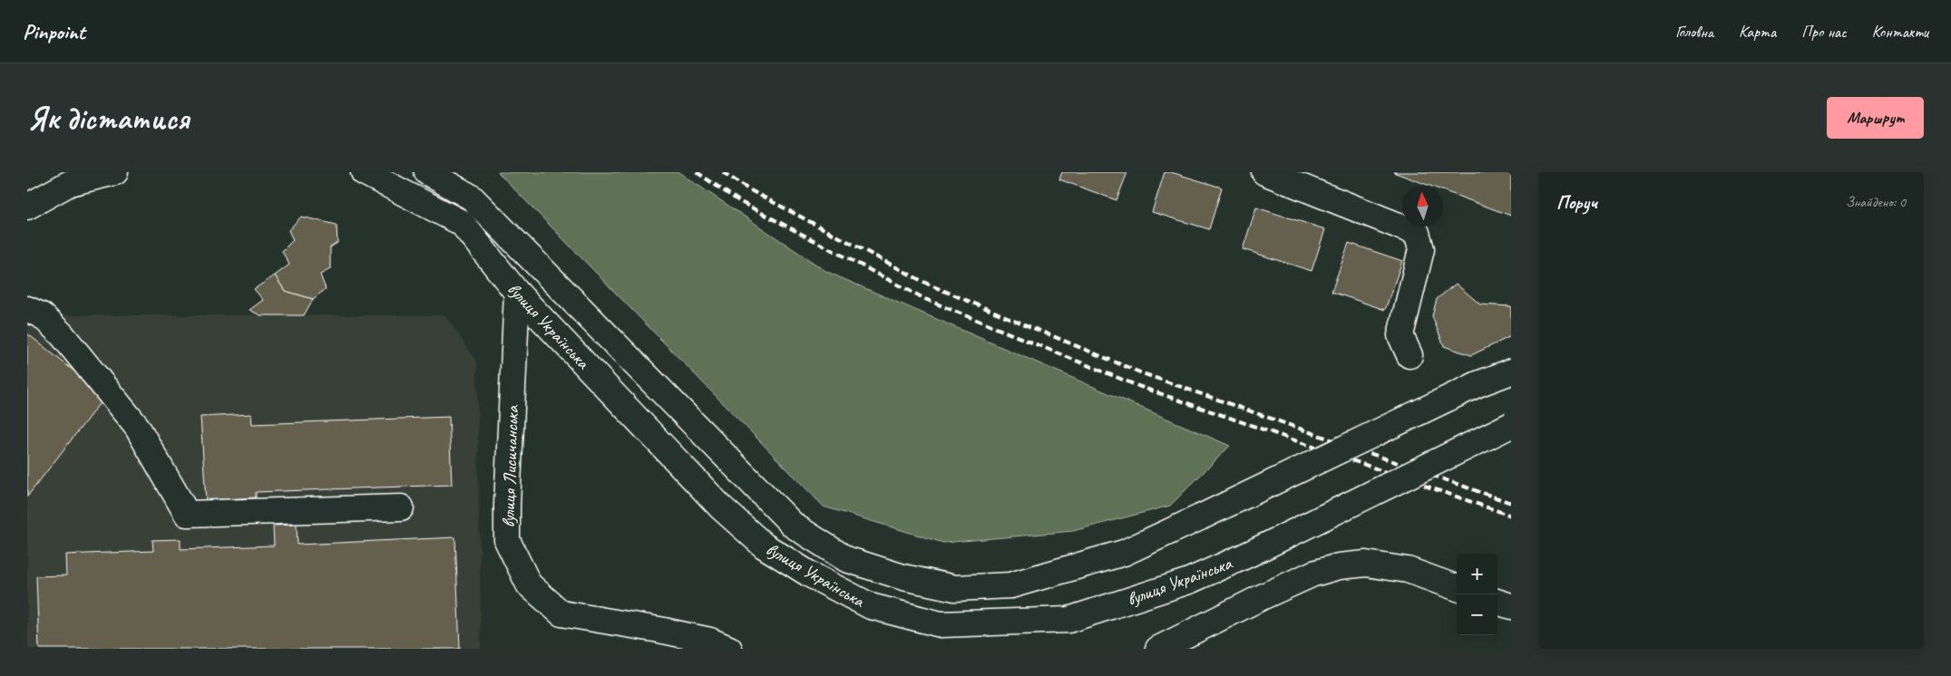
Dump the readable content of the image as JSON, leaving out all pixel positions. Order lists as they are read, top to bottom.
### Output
{
  "streets": {
    "main road": ["вулиця Українська", "вулиця Лисичанська"]
  },
  "crossings": [
    ["вулиця Українська", "вулиця Лисичанська"]
  ],
  "north": "top",
  "page": {
    "header": "Pinpoint",
    "nav": [
      "Головна",
      "Карта",
      "Про нас",
      "Контакти"
    ],
    "buttons": "Маршрут",
    "title": "Як дістатися",
    "heading": ["Поруч", "Знайдено: 0"],
    "map_buttons": ["+", "−"]
  }
}
